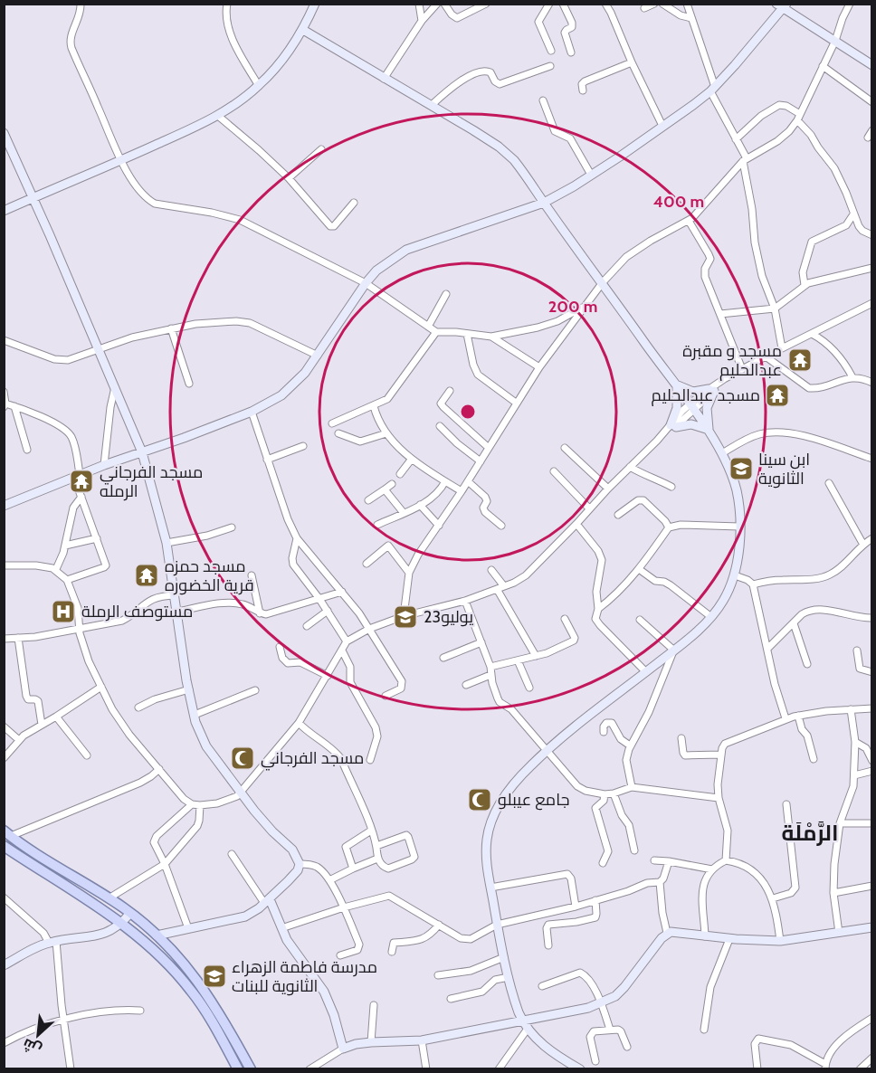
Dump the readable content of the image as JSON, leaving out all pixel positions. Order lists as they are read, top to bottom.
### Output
{
  "districts": ["الرَّمْلَة"],
  "places": {
    "temple": [
      "مسجد و مقبرة عبدالحليم",
      "مسجد عبدالحليم",
      "مسجد الفرجاني الرمله",
      "مسجد حمزه قرية الخضوره"
    ],
    "school or university": ["ابن سينا الثانوية", "23يوليو", "مدرسة فاطمة الزهراء الثانوية للبنات"],
    "hospital": ["مستوصف الرملة"],
    "mosque": ["مسجد الفرجاني", "جامع عيبلو"]
  },
  "north": "bottom left",
  "rings": ["400 m", "200 m"]
}
